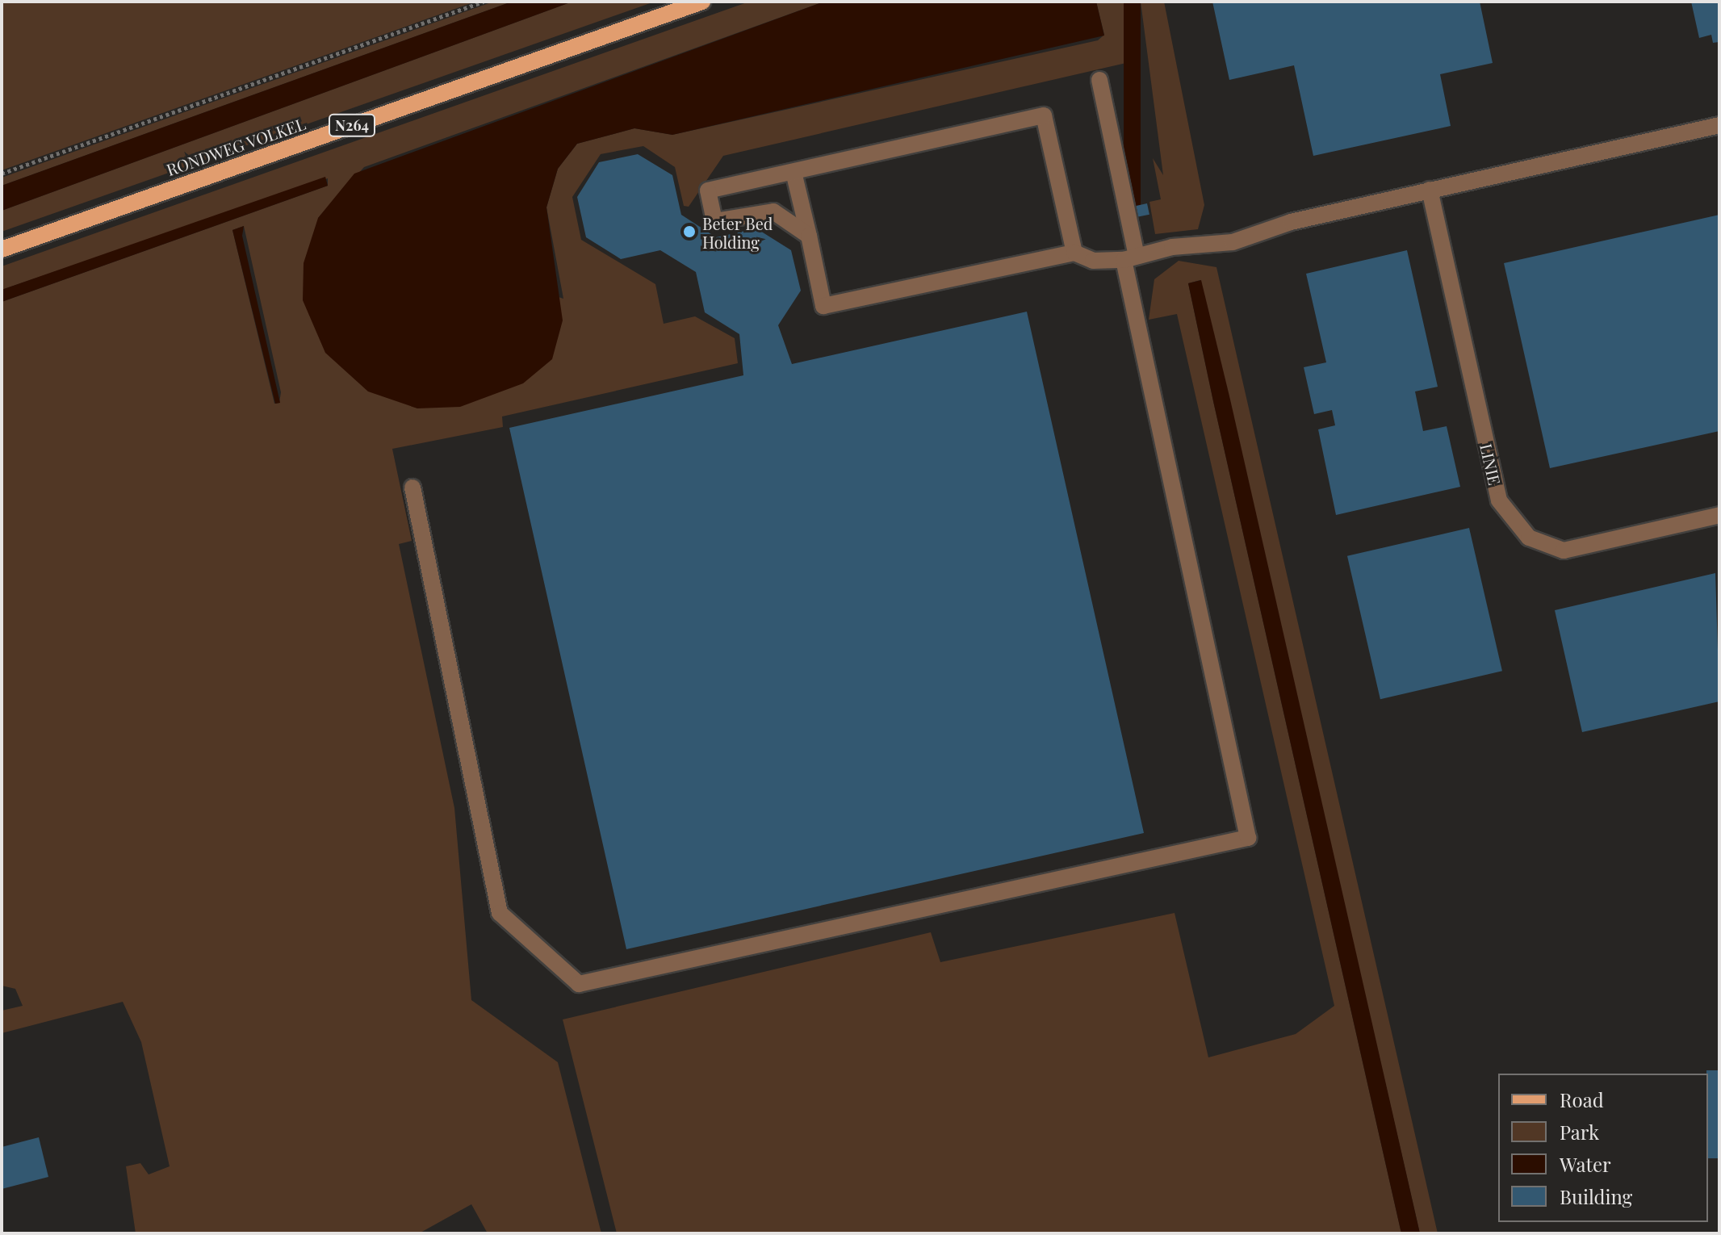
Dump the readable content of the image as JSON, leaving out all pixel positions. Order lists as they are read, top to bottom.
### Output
{
  "streets": {
    "main road": ["N264", "RONDWEG VOLKEL"],
    "street": ["LINIE"]
  },
  "places": ["Beter Bed Holding"],
  "legend": [
    "Road",
    "Park",
    "Water",
    "Building"
  ]
}
